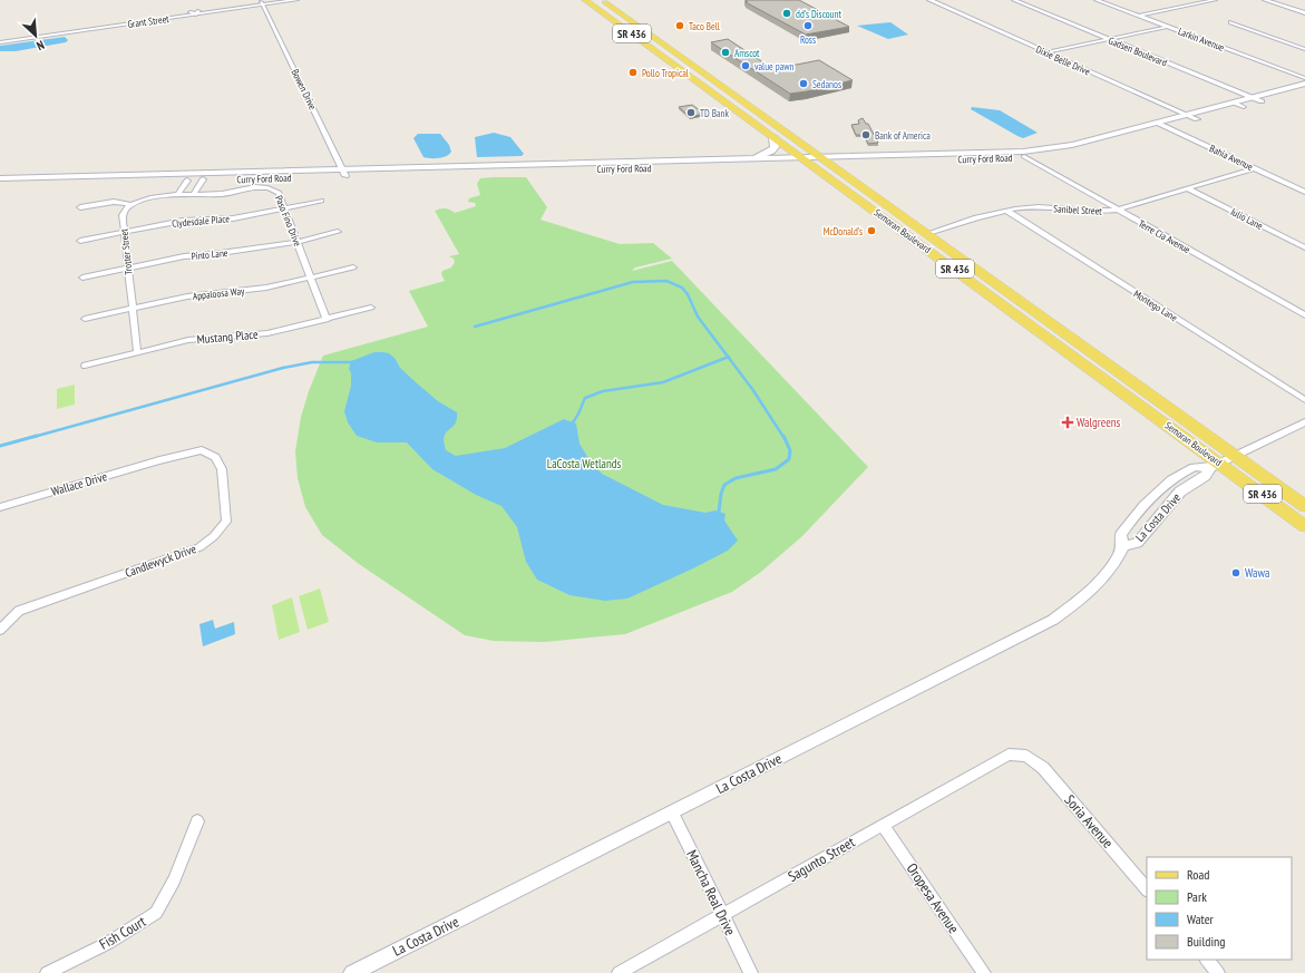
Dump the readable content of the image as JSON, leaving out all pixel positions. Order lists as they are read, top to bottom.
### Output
{
  "streets": {
    "main road": ["SR 436", "Curry Ford Road", "Semoran Boulevard"],
    "street": [
      "Grant Street",
      "Larkin Avenue",
      "Gadsen Boulevard",
      "Dixie Belle Drive",
      "Bowen Drive",
      "Bahia Avenue",
      "Sanibel Street",
      "Julio Lane",
      "Clydesdale Place",
      "Paso Fino Drive",
      "Terre Cia Avenue",
      "Trotter Street",
      "Pinto Lane",
      "Appaloosa Way",
      "Montego Lane",
      "Mustang Place",
      "Wallace Drive",
      "La Costa Drive",
      "Candlewyck Drive",
      "Soria Avenue",
      "Sagunto Street",
      "Mancha Real Drive",
      "Oropesa Avenue",
      "Fish Court"
    ]
  },
  "crossings": [
    ["Grant Street", "Bowen Drive"],
    ["Gadsen Boulevard", "Curry Ford Road"],
    ["Dixie Belle Drive", "Curry Ford Road"],
    ["Bowen Drive", "Curry Ford Road"],
    ["Bahia Avenue", "Curry Ford Road"],
    ["Bahia Avenue", "Sanibel Street"],
    ["Curry Ford Road", "Semoran Boulevard"],
    ["Curry Ford Road", "Terre Cia Avenue"],
    ["Sanibel Street", "Julio Lane"],
    ["Sanibel Street", "Semoran Boulevard"],
    ["Sanibel Street", "Terre Cia Avenue"],
    ["Sanibel Street", "Montego Lane"],
    ["Clydesdale Place", "Paso Fino Drive"],
    ["Clydesdale Place", "Trotter Street"],
    ["Paso Fino Drive", "Pinto Lane"],
    ["Paso Fino Drive", "Appaloosa Way"],
    ["Paso Fino Drive", "Mustang Place"],
    ["Semoran Boulevard", "La Costa Drive"],
    ["Trotter Street", "Pinto Lane"],
    ["Trotter Street", "Appaloosa Way"],
    ["Trotter Street", "Mustang Place"],
    ["Wallace Drive", "Candlewyck Drive"],
    ["La Costa Drive", "Mancha Real Drive"],
    ["Soria Avenue", "Sagunto Street"],
    ["Sagunto Street", "Mancha Real Drive"],
    ["Sagunto Street", "Oropesa Avenue"]
  ],
  "parks": ["LaCosta Wetlands"],
  "places": {
    "other": [
      "dd's Discount",
      "Taco Bell",
      "Ross",
      "Amscot",
      "value pawn",
      "Pollo Tropical",
      "Sedanos",
      "TD Bank",
      "Bank of America",
      "McDonald's",
      "Wawa"
    ],
    "health": ["Walgreens"]
  },
  "legend": [
    "Road",
    "Park",
    "Water",
    "Building"
  ],
  "north": "bottom right"
}
